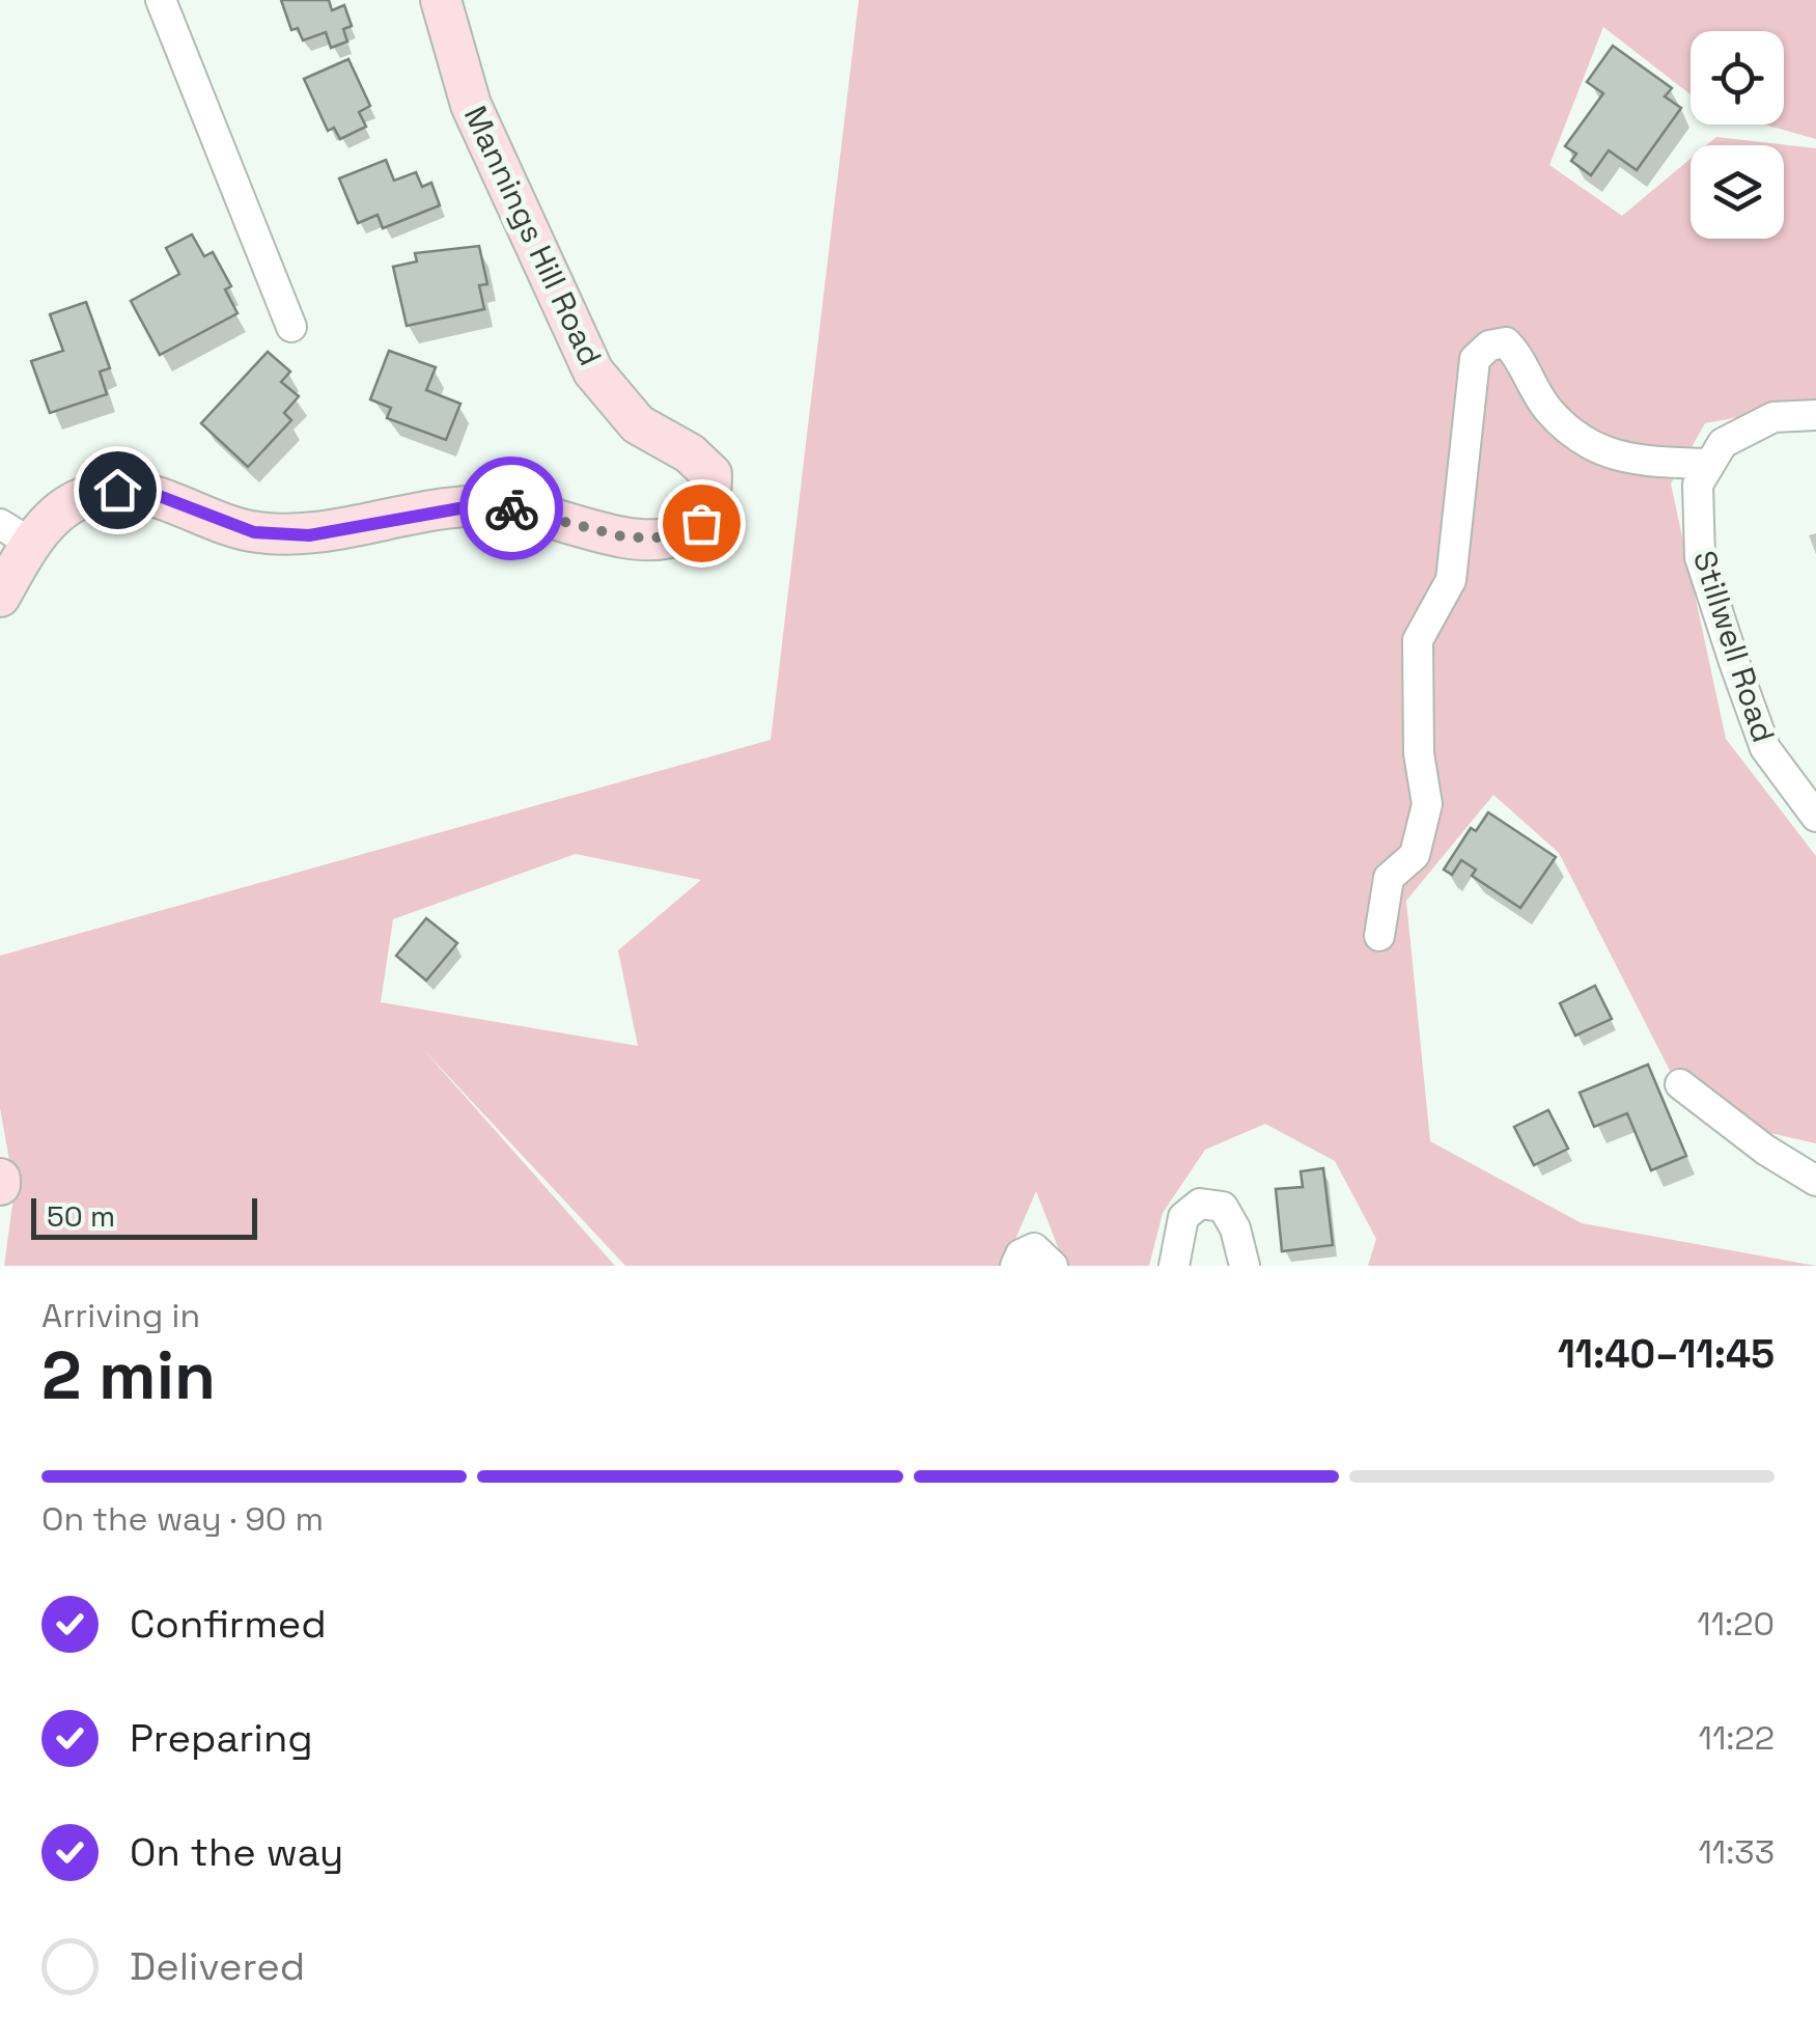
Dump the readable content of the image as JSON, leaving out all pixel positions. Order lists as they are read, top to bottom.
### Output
{
  "streets": {
    "main road": ["Mannings Hill Road"],
    "street": ["Stillwell Road"]
  },
  "scale_bar": "50 m",
  "page": {
    "scale": "50 m",
    "heading": ["2 min", "Arriving in", "11:40–11:45"],
    "bar": "On the way · 90 m",
    "list": [
      ["Confirmed", "11:20"],
      ["Preparing", "11:22"],
      ["On the way", "11:33"],
      "Delivered"
    ]
  }
}
